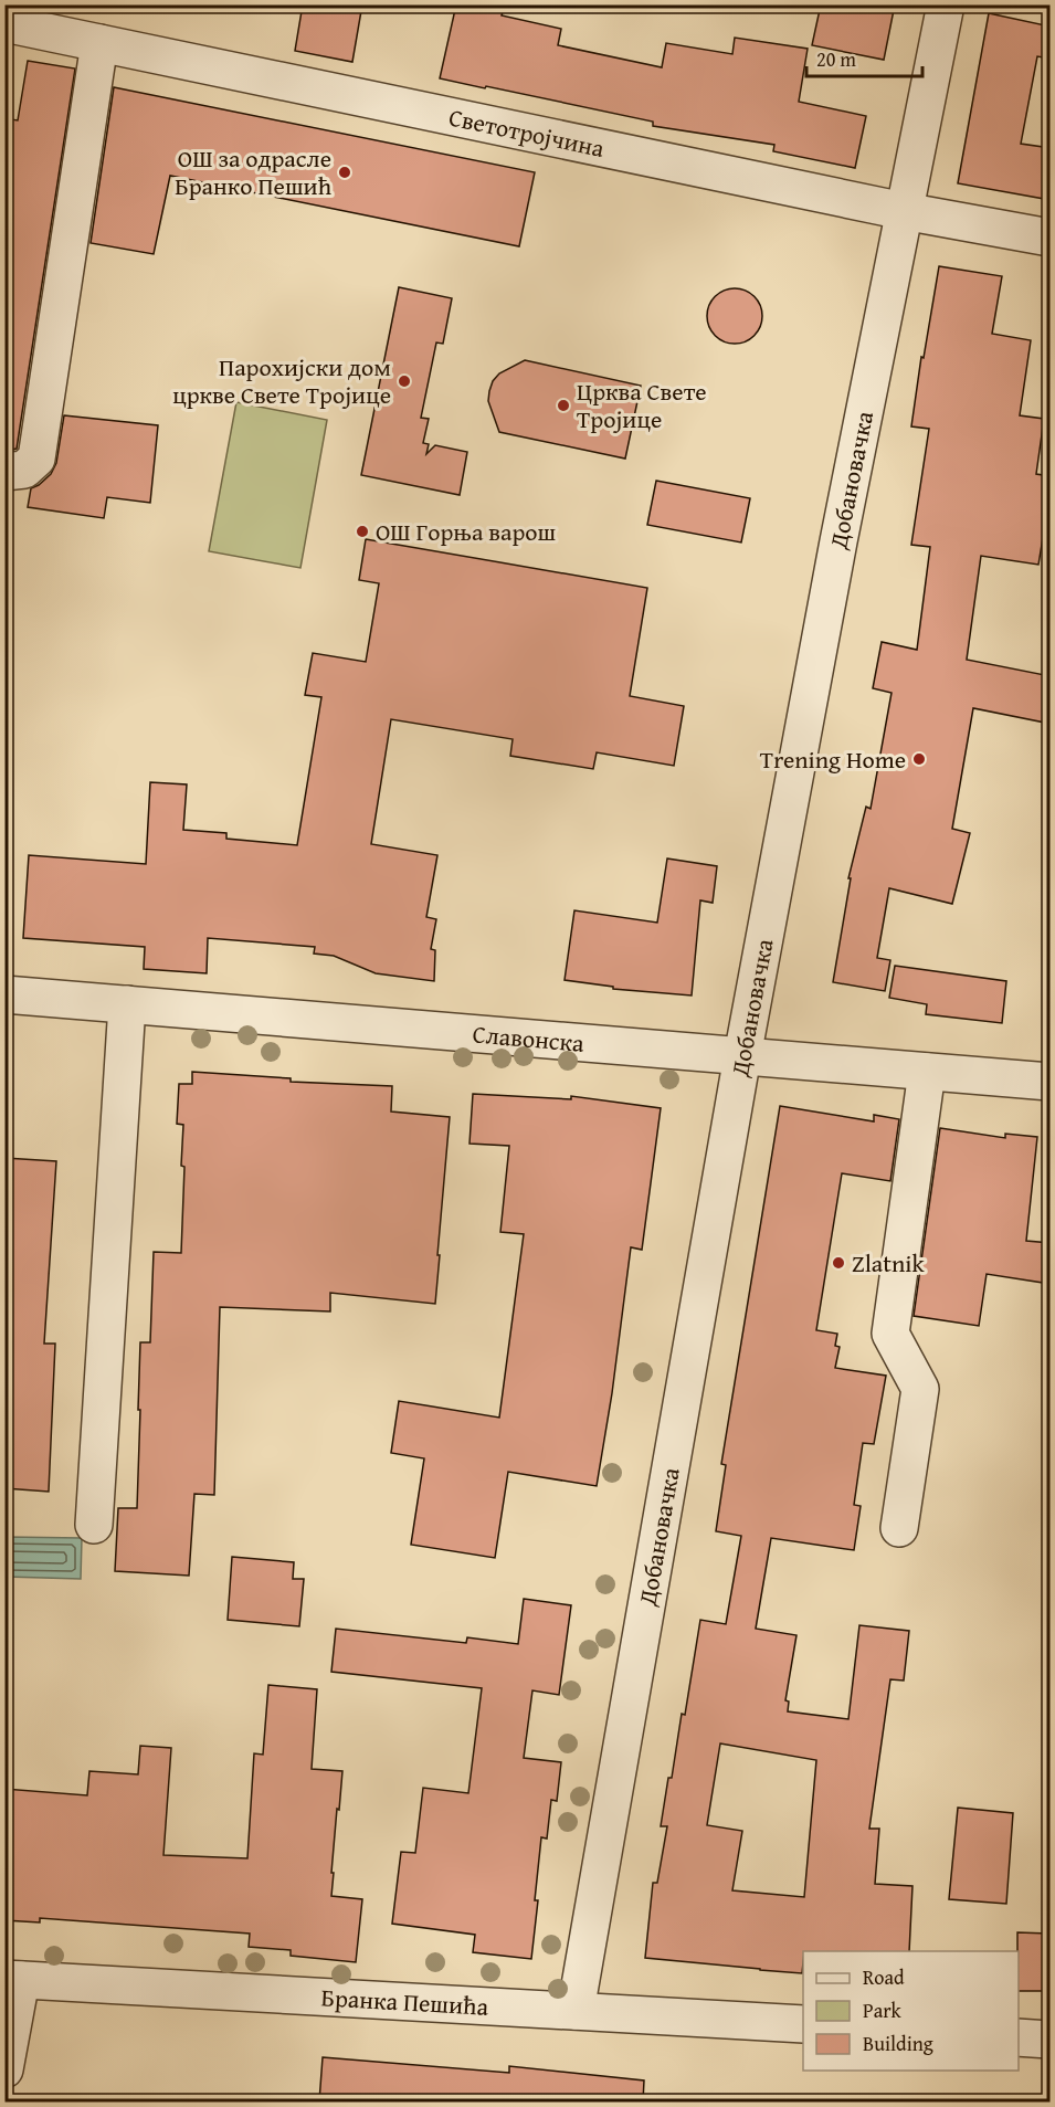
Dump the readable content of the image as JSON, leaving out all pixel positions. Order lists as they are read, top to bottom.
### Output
{
  "streets": {
    "street": [
      "Светотројчина",
      "Добановачка",
      "Славонска",
      "Бранка Пешића"
    ]
  },
  "crossings": [
    ["Светотројчина", "Добановачка"],
    ["Добановачка", "Славонска"],
    ["Добановачка", "Бранка Пешића"]
  ],
  "places": [
    "ОШ за одрасле Бранко Пешић",
    "Парохијски дом цркве Свете Тројице",
    "Црква Свете Тројице",
    "ОШ Горња варош",
    "Trening Home",
    "Zlatnik"
  ],
  "legend": ["Road", "Park", "Building"],
  "scale_bar": "20 m"
}
